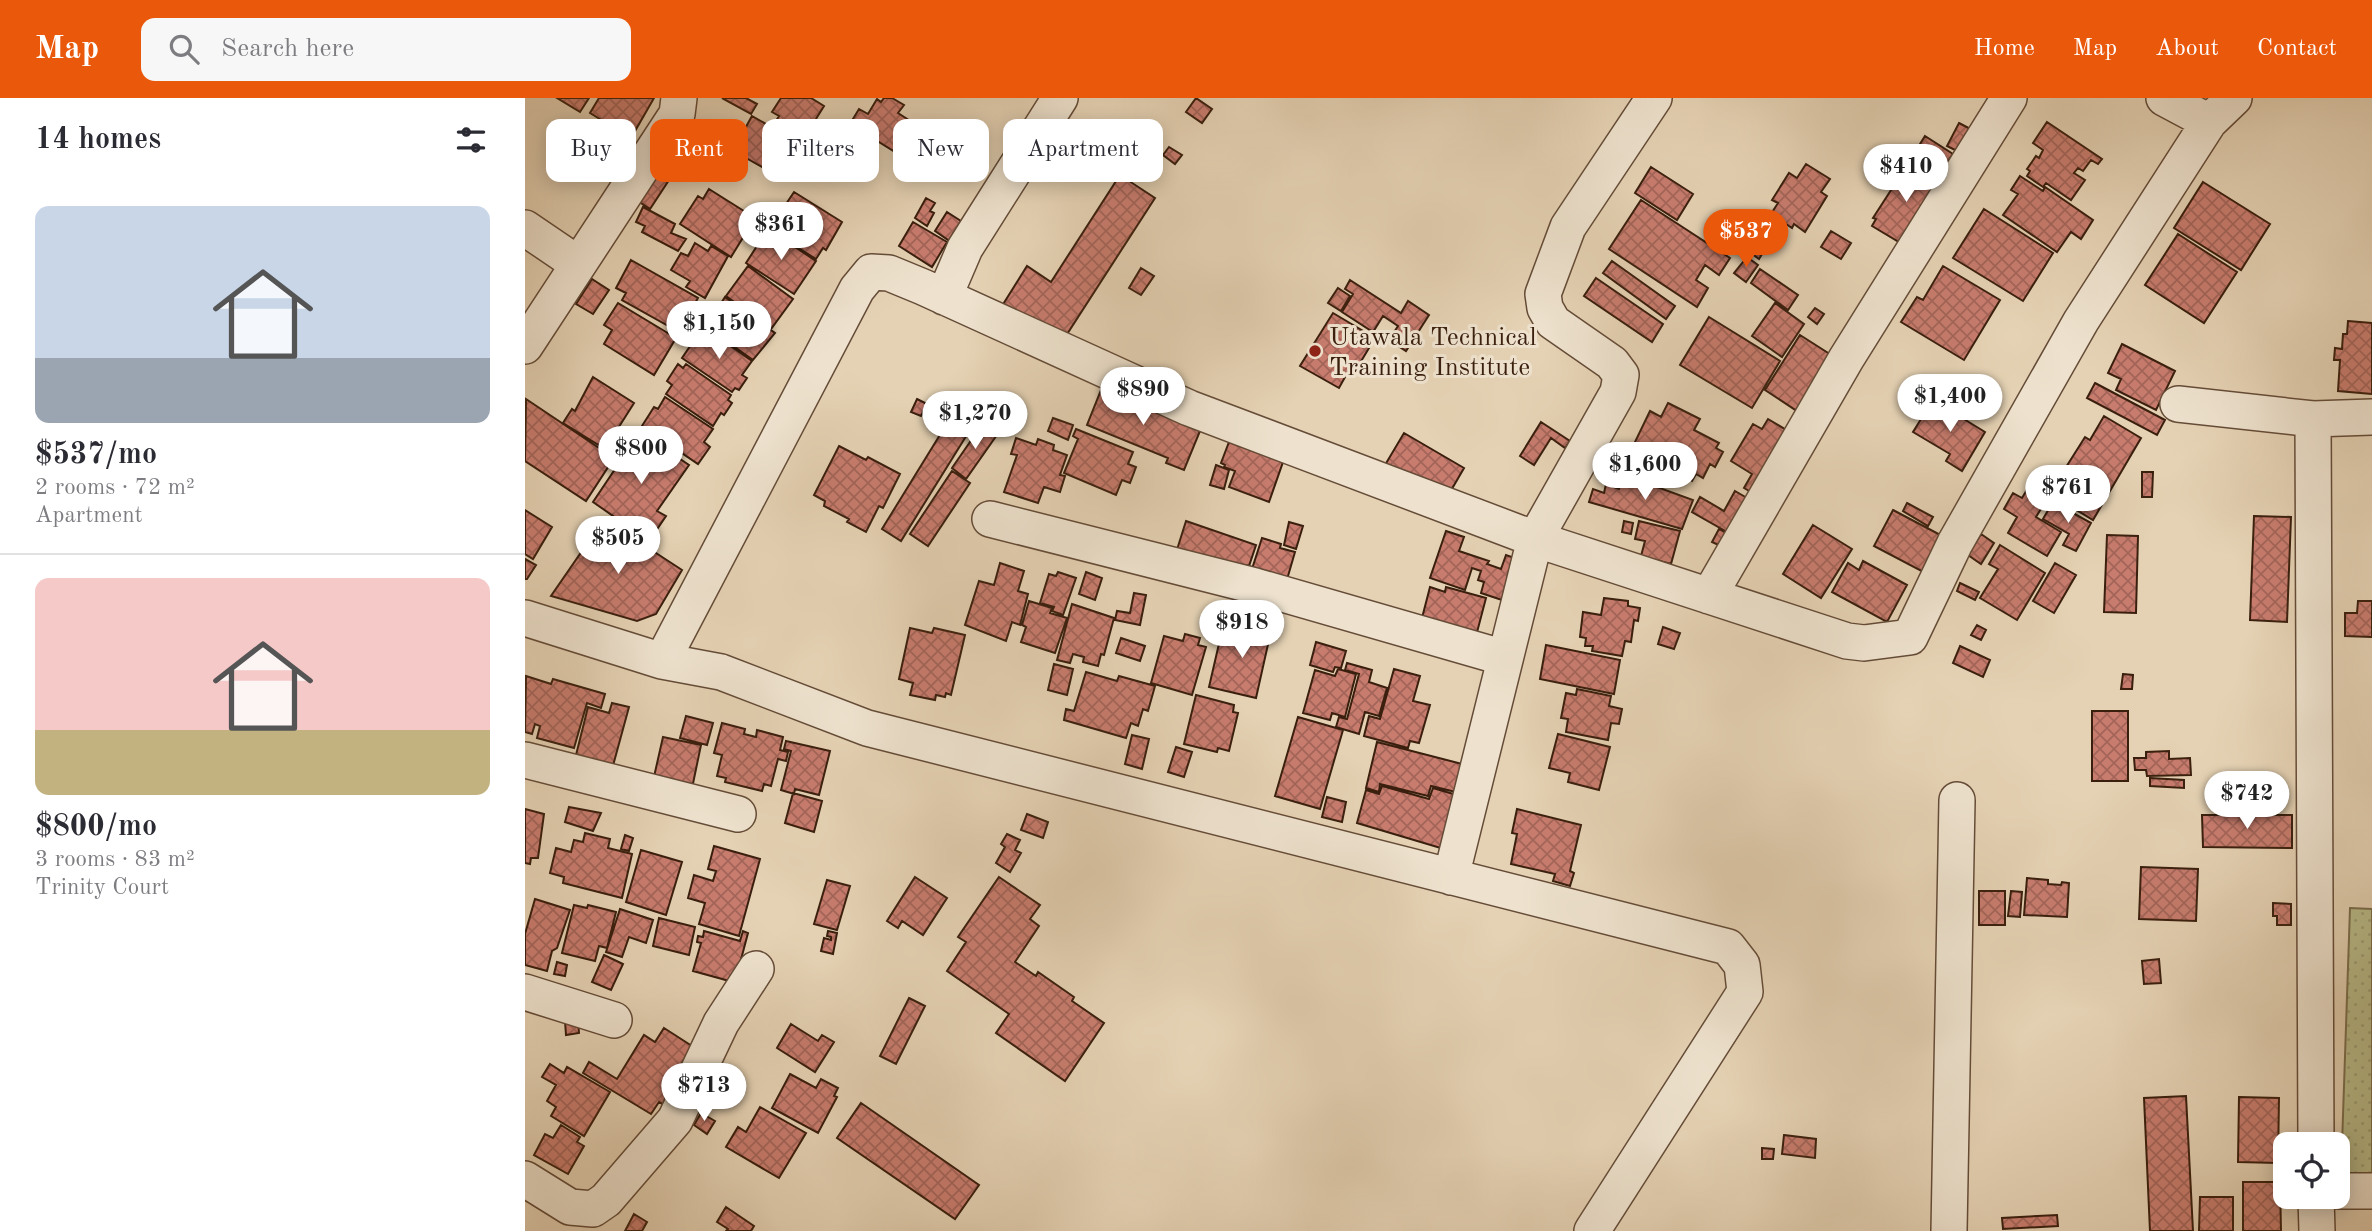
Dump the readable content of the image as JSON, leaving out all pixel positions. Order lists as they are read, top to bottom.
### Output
{
  "places": ["Utawala Technical Training Institute"],
  "page": {
    "header": "Map",
    "search": "Search here",
    "nav": [
      "Home",
      "Map",
      "About",
      "Contact"
    ],
    "heading": "14 homes",
    "chip": [
      "Buy",
      "Rent",
      "Filters",
      "New",
      "Apartment"
    ],
    "price": [
      "$410",
      "$361",
      "$537",
      "$1,150",
      "$890",
      "$1,400",
      "$1,270",
      "$800",
      "$1,600",
      "$761",
      "$505",
      "$918",
      "$742",
      "$713"
    ],
    "list": [
      {
        "name": "$537/mo",
        "note": "2 rooms · 72 m² · Apartment"
      },
      {
        "name": "$800/mo",
        "note": "3 rooms · 83 m² · Trinity Court"
      }
    ]
  }
}
